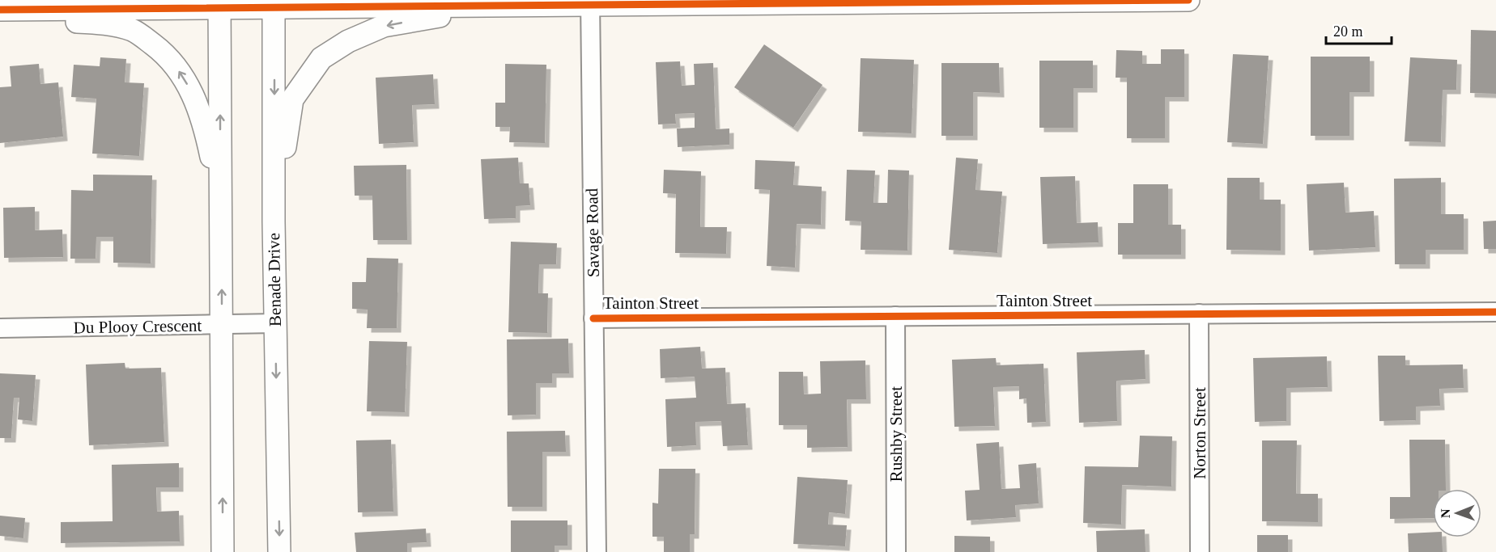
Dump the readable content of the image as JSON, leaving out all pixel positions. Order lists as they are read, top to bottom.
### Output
{
  "streets": {
    "street": [
      "Savage Road",
      "Benade Drive",
      "Tainton Street",
      "Du Plooy Crescent",
      "Norton Street",
      "Rushby Street"
    ]
  },
  "crossings": [
    ["Savage Road", "Tainton Street"],
    ["Benade Drive", "Du Plooy Crescent"],
    ["Tainton Street", "Norton Street"],
    ["Tainton Street", "Rushby Street"]
  ],
  "scale_bar": "20 m",
  "north": "left"
}
